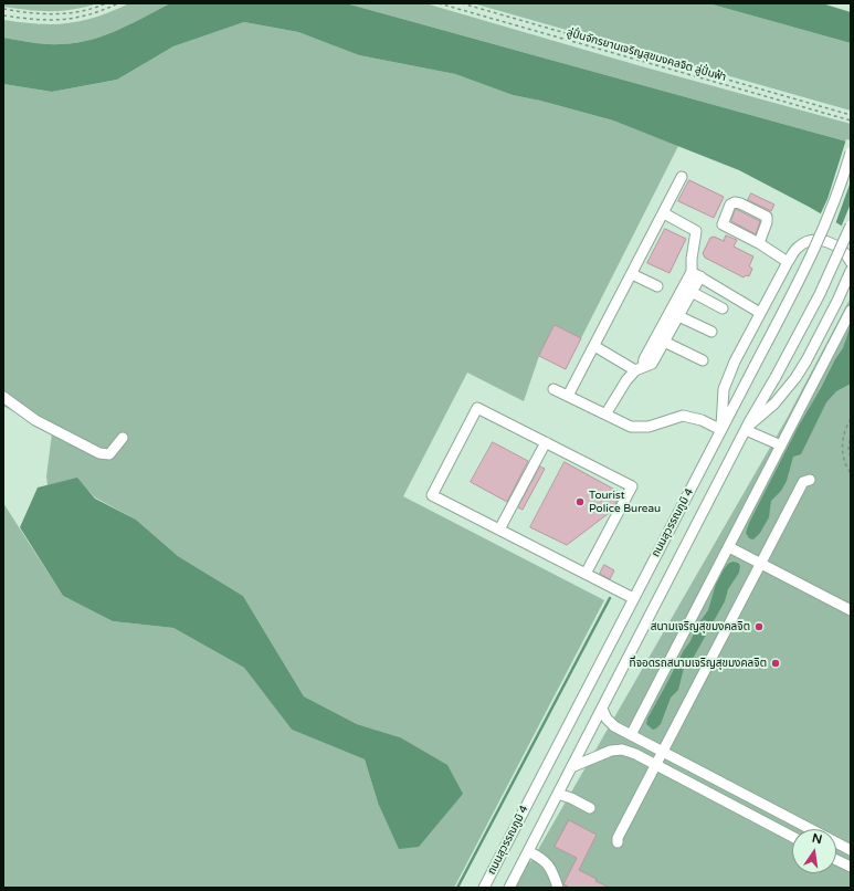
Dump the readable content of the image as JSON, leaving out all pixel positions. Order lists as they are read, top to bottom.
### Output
{
  "streets": {
    "street": ["ถนนสุวรรณภูมิ 4"],
    "path": ["ลู่ปั่นจักรยานเจริญสุขมงคลจิต ลู่ปั่นฟ้า"]
  },
  "places": ["Tourist Police Bureau", "สนามเจริญสุขมงคลจิต", "ที่จอดรถสนามเจริญสุขมงคลจิต"],
  "north": "top"
}
